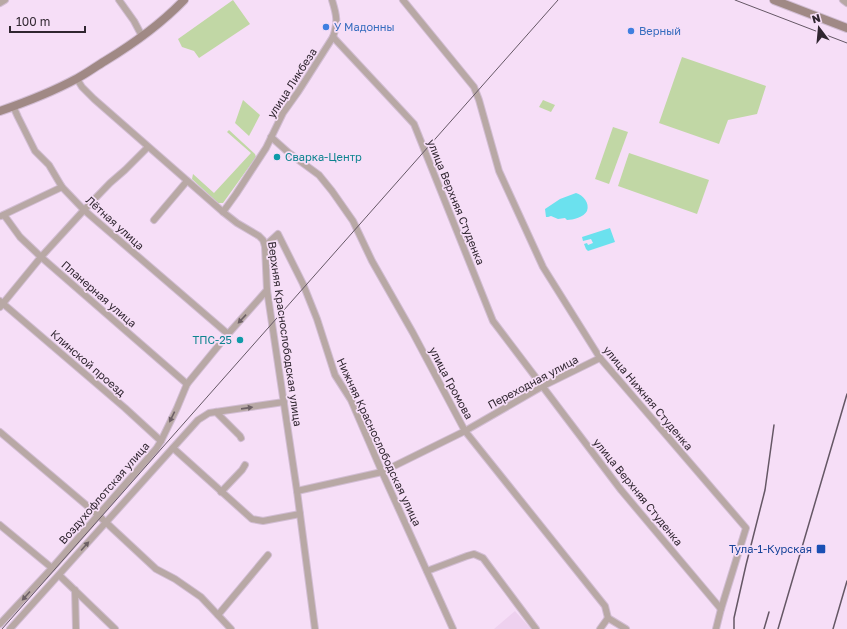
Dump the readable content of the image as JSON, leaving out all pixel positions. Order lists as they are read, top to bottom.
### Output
{
  "streets": {
    "street": [
      "улица Ликбеза",
      "улица Верхняя Студенка",
      "Лётная улица",
      "Планерная улица",
      "Верхняя Краснослободская улица",
      "Клинской проезд",
      "Переходная улица",
      "улица Громова",
      "улица Нижняя Cтуденкa",
      "Нижняя Краснослободская улица",
      "улица Верхняя Cтуденка",
      "Воздухофлотская улица"
    ]
  },
  "crossings": [
    ["улица Ликбеза", "улица Верхняя Студенка"],
    ["улица Ликбеза", "Верхняя Краснослободская улица"],
    ["улица Ликбеза", "улица Громова"],
    ["улица Верхняя Студенка", "Переходная улица"],
    ["улица Верхняя Студенка", "улица Верхняя Cтуденка"],
    ["Лётная улица", "Воздухофлотская улица"],
    ["Планерная улица", "Воздухофлотская улица"],
    ["Верхняя Краснослободская улица", "Переходная улица"],
    ["Верхняя Краснослободская улица", "Нижняя Краснослободская улица"],
    ["Верхняя Краснослободская улица", "Воздухофлотская улица"],
    ["Клинской проезд", "Воздухофлотская улица"],
    ["Переходная улица", "улица Громова"],
    ["Переходная улица", "улица Нижняя Cтуденкa"],
    ["Переходная улица", "Нижняя Краснослободская улица"],
    ["Переходная улица", "улица Верхняя Cтуденка"],
    ["улица Нижняя Cтуденкa", "улица Верхняя Cтуденка"]
  ],
  "places": {
    "other": [
      "У Мадонны",
      "Верный",
      "Сварка-Центр",
      "ТПС-25"
    ],
    "transit": ["Тула-1-Курская"]
  },
  "scale_bar": "100 m",
  "north": "top"
}
